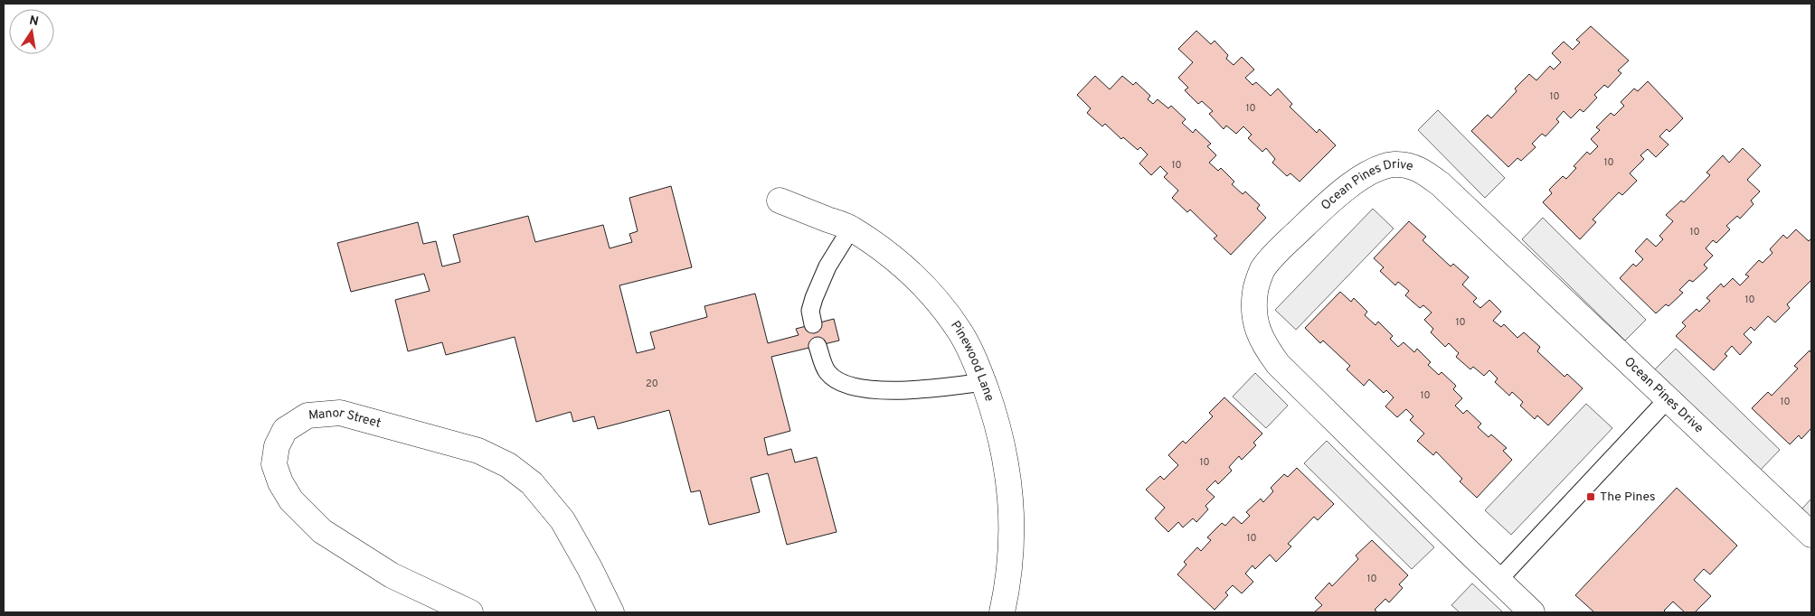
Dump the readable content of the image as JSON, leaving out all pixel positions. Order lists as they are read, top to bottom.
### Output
{
  "streets": {
    "street": ["Ocean Pines Drive", "Pinewood Lane", "Manor Street"]
  },
  "places": {
    "transit": ["The Pines"]
  },
  "house_numbers": [
    "10",
    "10",
    "10",
    "10",
    "10",
    "10",
    "10",
    "20",
    "10",
    "10",
    "10",
    "10",
    "10"
  ],
  "north": "top"
}
